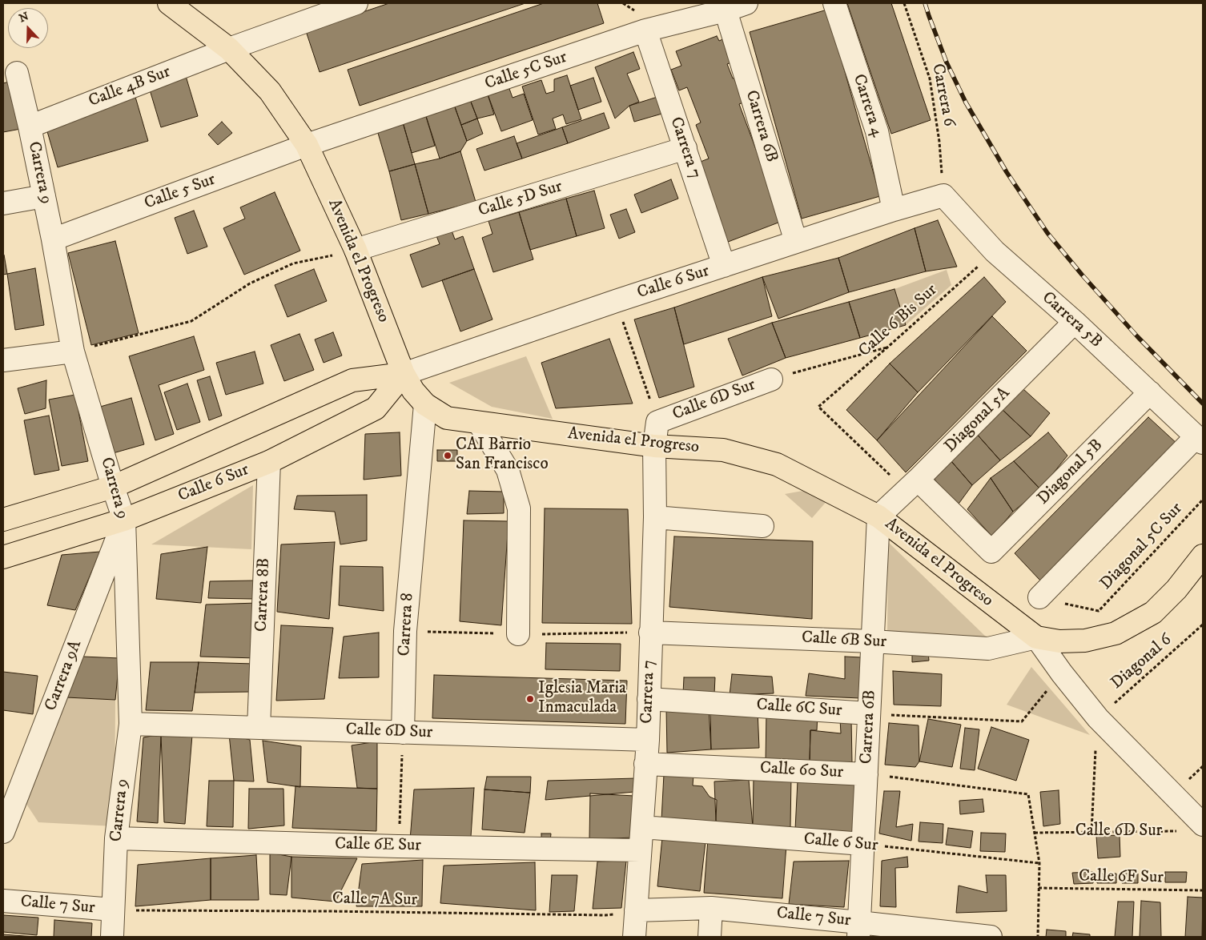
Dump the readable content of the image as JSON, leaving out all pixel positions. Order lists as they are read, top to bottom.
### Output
{
  "streets": {
    "main road": ["Avenida el Progreso", "Calle 6 Sur"],
    "street": [
      "Calle 5C Sur",
      "Calle 4B Sur",
      "Carrera 4",
      "Carrera 6B",
      "Carrera 7",
      "Carrera 9",
      "Calle 5 Sur",
      "Calle 5D Sur",
      "Carrera 5B",
      "Calle 6D Sur",
      "Diagonal 5A",
      "Diagonal 5B",
      "Carrera 8B",
      "Carrera 8",
      "Calle 6B Sur",
      "Carrera 9A",
      "Calle 6C Sur",
      "Calle 60 Sur",
      "Calle 6E Sur",
      "Calle 7 Sur"
    ],
    "path": [
      "Carrera 6",
      "Calle 6 Bis Sur",
      "Diagonal 5C Sur",
      "Diagonal 6",
      "Calle 6F Sur",
      "Calle 7A Sur"
    ]
  },
  "crossings": [
    ["Calle 5C Sur", "Carrera 6B"],
    ["Calle 5C Sur", "Carrera 7"],
    ["Calle 5C Sur", "Calle 5 Sur"],
    ["Calle 5C Sur", "Avenida el Progreso"],
    ["Calle 4B Sur", "Carrera 9"],
    ["Calle 4B Sur", "Avenida el Progreso"],
    ["Carrera 6", "Calle 6 Sur"],
    ["Carrera 6", "Carrera 5B"],
    ["Carrera 4", "Calle 6 Sur"],
    ["Carrera 6B", "Avenida el Progreso"],
    ["Carrera 6B", "Calle 6 Sur"],
    ["Carrera 6B", "Diagonal 5A"],
    ["Carrera 6B", "Calle 6B Sur"],
    ["Carrera 6B", "Calle 6C Sur"],
    ["Carrera 6B", "Calle 60 Sur"],
    ["Carrera 6B", "Calle 7 Sur"],
    ["Carrera 7", "Calle 5D Sur"],
    ["Carrera 7", "Avenida el Progreso"],
    ["Carrera 7", "Calle 6 Sur"],
    ["Carrera 7", "Calle 6D Sur"],
    ["Carrera 7", "Calle 6B Sur"],
    ["Carrera 7", "Calle 6C Sur"],
    ["Carrera 7", "Calle 60 Sur"],
    ["Carrera 7", "Calle 6E Sur"],
    ["Carrera 7", "Calle 7A Sur"],
    ["Carrera 7", "Calle 7 Sur"],
    ["Carrera 9", "Calle 5 Sur"],
    ["Carrera 9", "Calle 6 Sur"],
    ["Carrera 9", "Calle 6D Sur"],
    ["Carrera 9", "Carrera 9A"],
    ["Carrera 9", "Calle 6E Sur"],
    ["Carrera 9", "Calle 7A Sur"],
    ["Carrera 9", "Calle 7 Sur"],
    ["Calle 5 Sur", "Avenida el Progreso"],
    ["Calle 5D Sur", "Avenida el Progreso"],
    ["Avenida el Progreso", "Calle 6 Sur"],
    ["Avenida el Progreso", "Calle 6D Sur"],
    ["Avenida el Progreso", "Diagonal 5A"],
    ["Avenida el Progreso", "Carrera 8"],
    ["Avenida el Progreso", "Calle 6B Sur"],
    ["Avenida el Progreso", "Diagonal 6"],
    ["Calle 6 Sur", "Carrera 5B"],
    ["Calle 6 Sur", "Carrera 8B"],
    ["Calle 6 Sur", "Carrera 9A"],
    ["Carrera 5B", "Calle 6 Bis Sur"],
    ["Carrera 5B", "Diagonal 5A"],
    ["Carrera 5B", "Diagonal 5B"],
    ["Calle 6 Bis Sur", "Diagonal 5A"],
    ["Calle 6 Bis Sur", "Diagonal 5B"],
    ["Calle 6D Sur", "Carrera 8B"],
    ["Calle 6D Sur", "Carrera 8"],
    ["Calle 6D Sur", "Calle 60 Sur"],
    ["Diagonal 5A", "Diagonal 5B"],
    ["Calle 7A Sur", "Calle 7 Sur"]
  ],
  "places": ["CAI Barrio San Francisco", "Iglesia Maria Inmaculada"],
  "north": "top"
}
